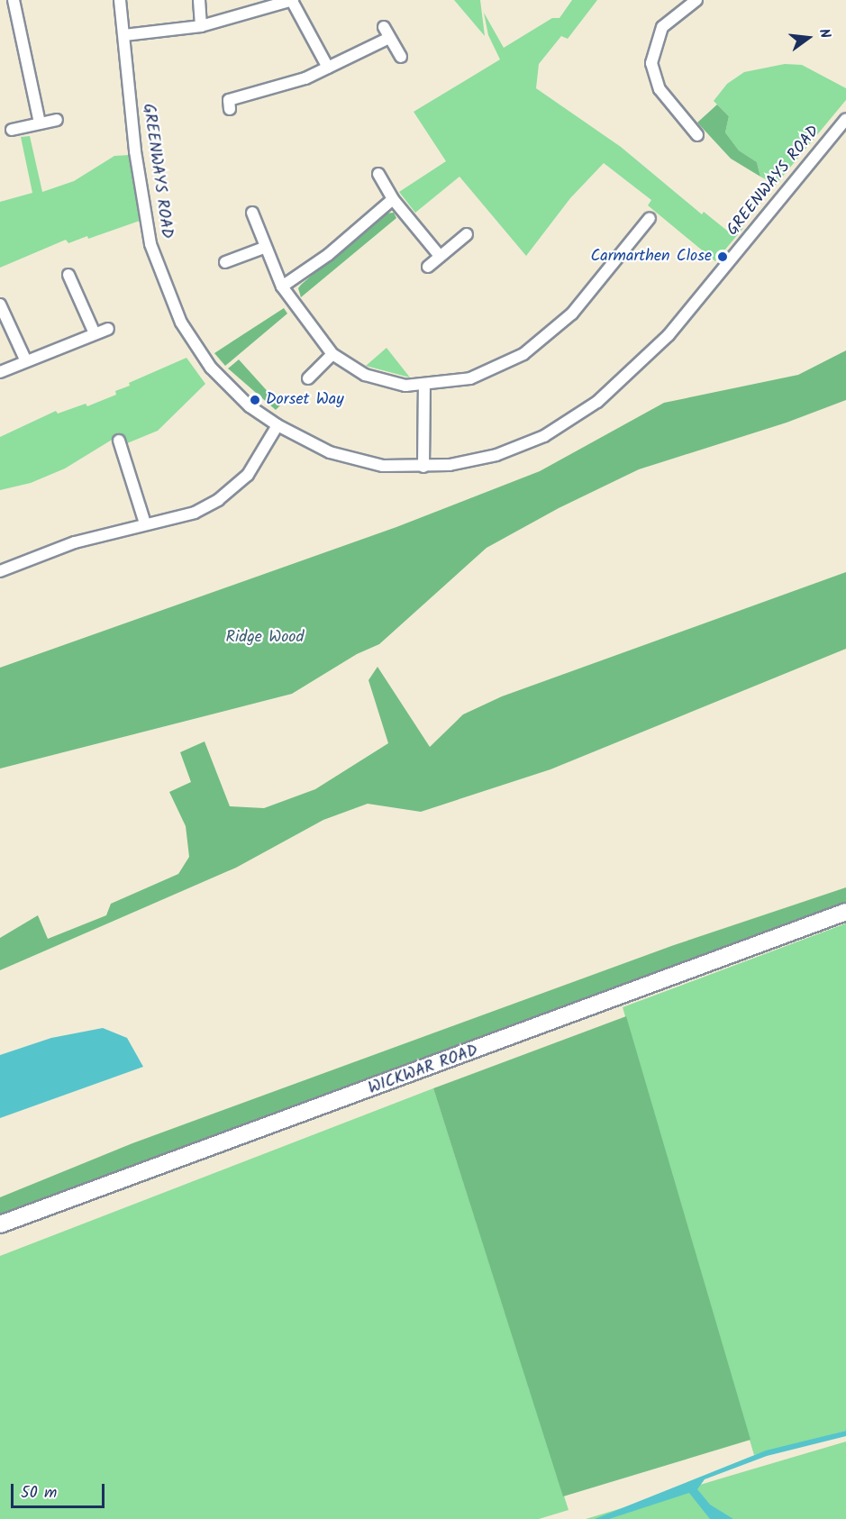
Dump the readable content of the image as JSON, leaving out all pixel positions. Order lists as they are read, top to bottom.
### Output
{
  "streets": {
    "main road": ["WICKWAR ROAD"],
    "street": ["GREENWAYS ROAD"]
  },
  "parks": ["Ridge Wood"],
  "places": ["Carmarthen Close", "Dorset Way"],
  "scale_bar": "50 m",
  "north": "right"
}
